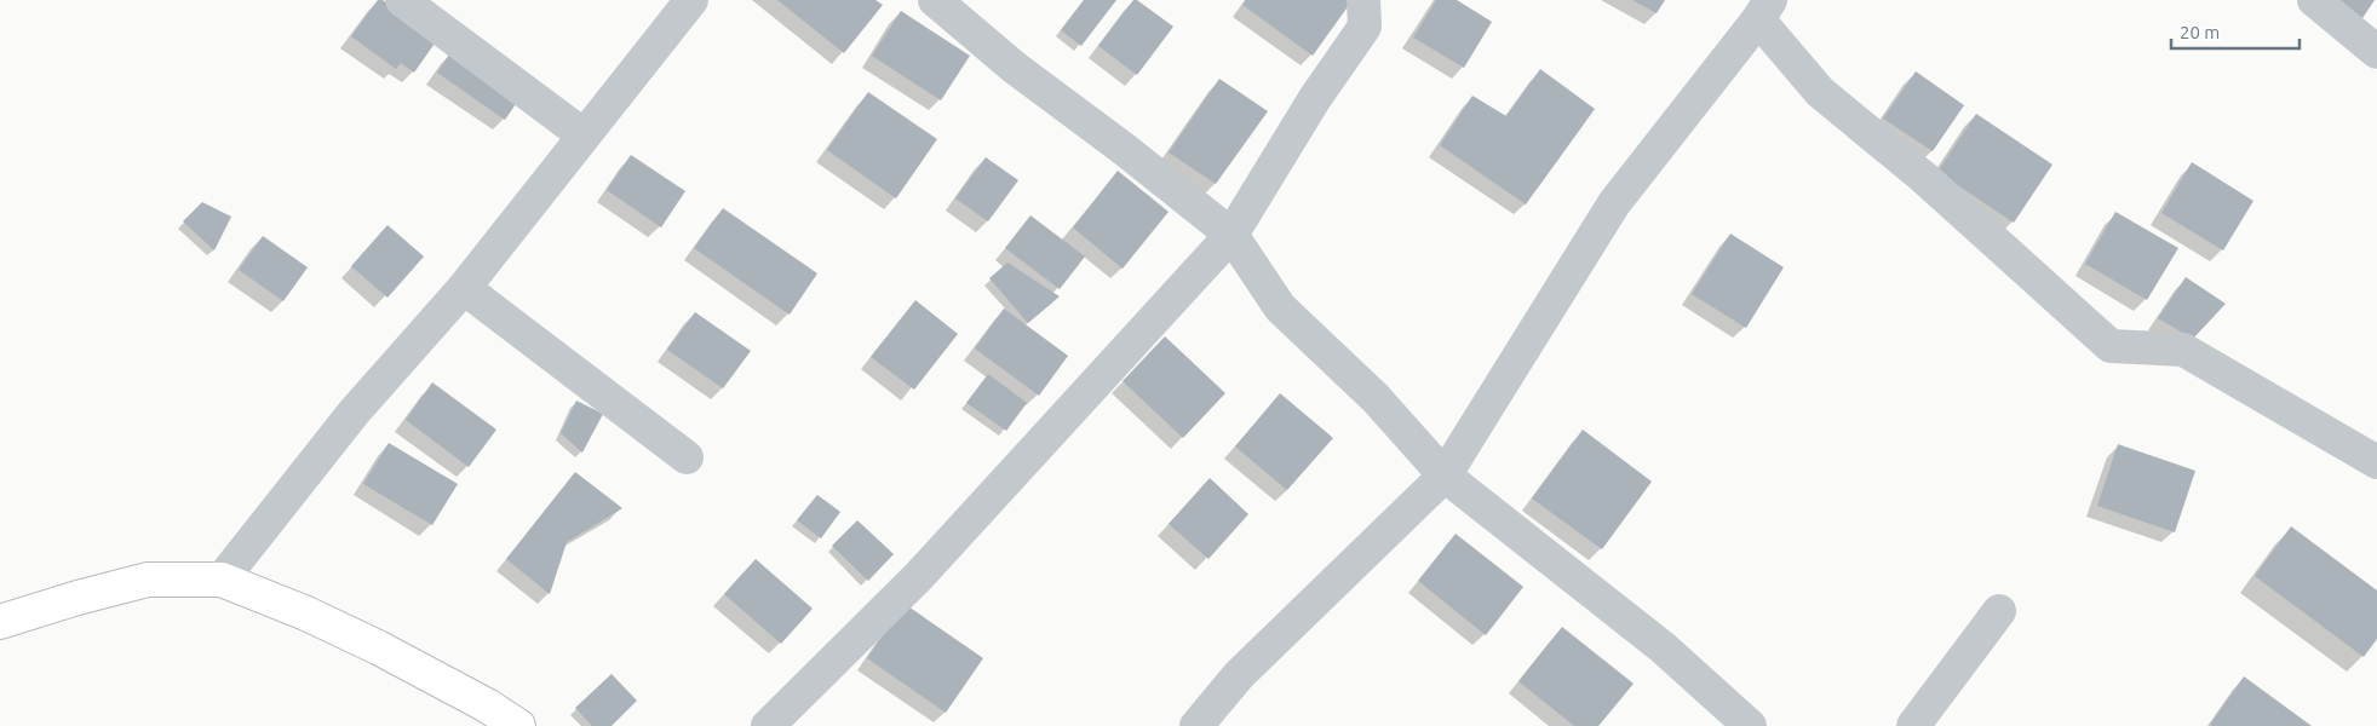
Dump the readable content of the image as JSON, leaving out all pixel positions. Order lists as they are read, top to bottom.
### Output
{
  "scale_bar": "20 m"
}
